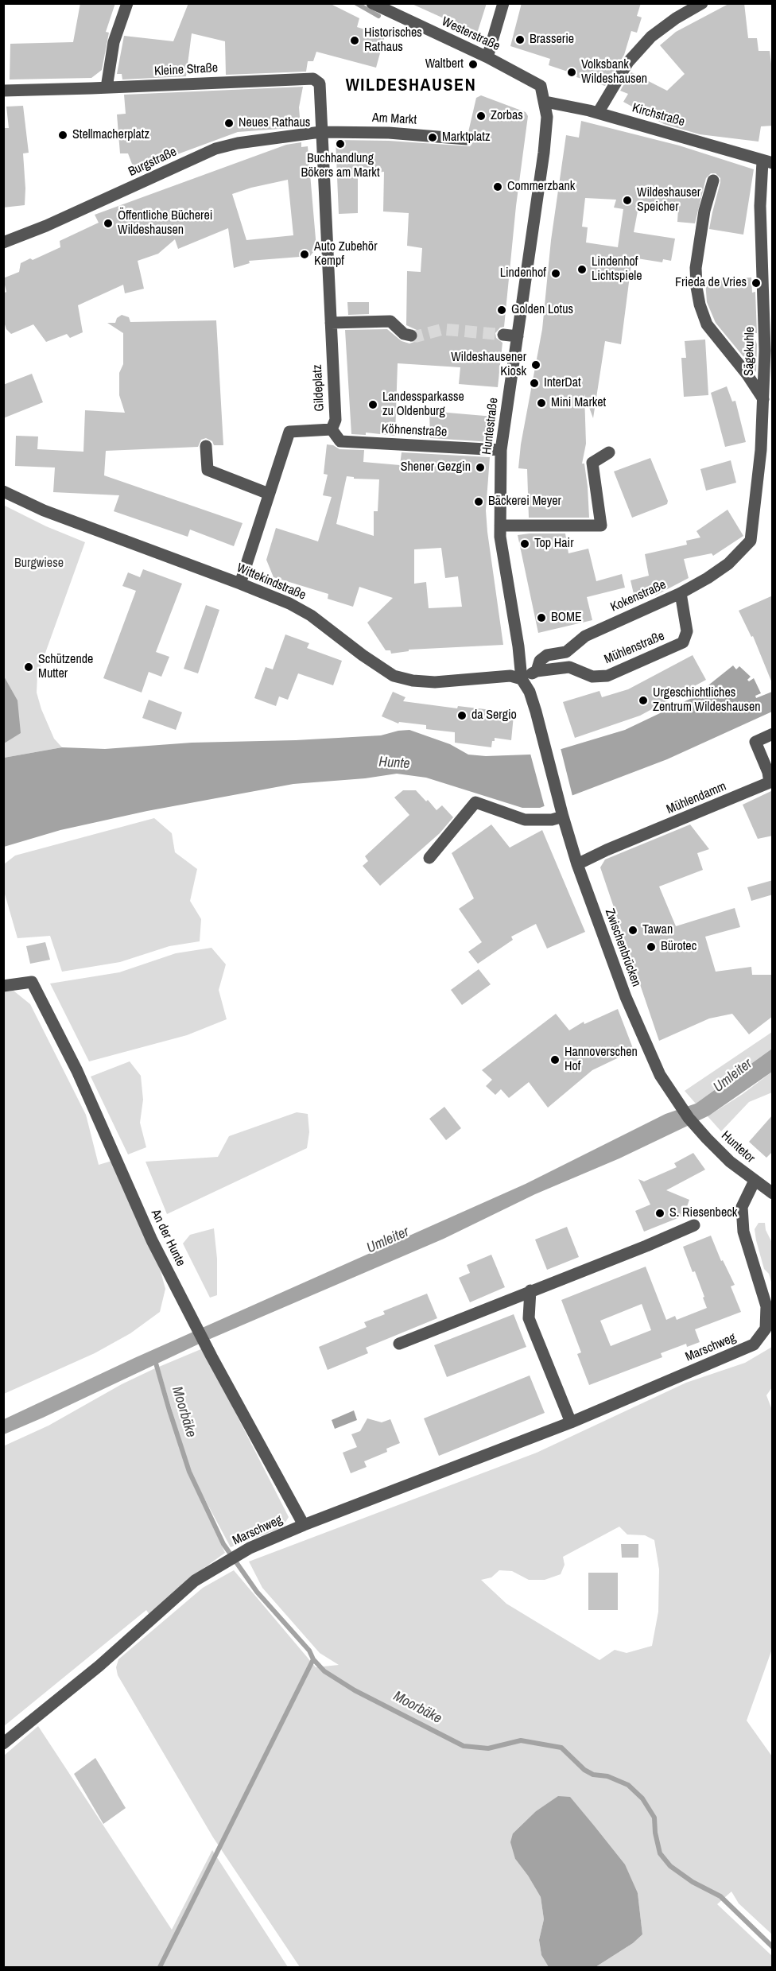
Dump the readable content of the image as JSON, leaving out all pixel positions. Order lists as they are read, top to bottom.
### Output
{
  "streets": {
    "street": [
      "Westerstraße",
      "Kleine Straße",
      "Kirchstraße",
      "Am Markt",
      "Burgstraße",
      "Sägekuhle",
      "Gildeplatz",
      "Huntestraße",
      "Köhnenstraße",
      "Wittekindstraße",
      "Kokenstraße",
      "Mühlenstraße",
      "Mühlendamm",
      "Zwischenbrücken",
      "Huntetor",
      "An der Hunte",
      "Marschweg"
    ]
  },
  "crossings": [
    ["Westerstraße", "Kirchstraße"],
    ["Westerstraße", "Huntestraße"],
    ["Kleine Straße", "Am Markt"],
    ["Kleine Straße", "Burgstraße"],
    ["Kleine Straße", "Gildeplatz"],
    ["Kirchstraße", "Sägekuhle"],
    ["Kirchstraße", "Huntestraße"],
    ["Am Markt", "Burgstraße"],
    ["Am Markt", "Gildeplatz"],
    ["Burgstraße", "Gildeplatz"],
    ["Sägekuhle", "Kokenstraße"],
    ["Gildeplatz", "Köhnenstraße"],
    ["Gildeplatz", "Wittekindstraße"],
    ["Huntestraße", "Köhnenstraße"],
    ["Huntestraße", "Wittekindstraße"],
    ["Huntestraße", "Mühlenstraße"],
    ["Huntestraße", "Zwischenbrücken"],
    ["Wittekindstraße", "Mühlenstraße"],
    ["Kokenstraße", "Mühlenstraße"],
    ["Mühlendamm", "Zwischenbrücken"],
    ["Zwischenbrücken", "Huntetor"],
    ["Huntetor", "Marschweg"],
    ["An der Hunte", "Marschweg"]
  ],
  "districts": ["WILDESHAUSEN"],
  "water": ["Hunte", "Umleiter", "Moorbäke"],
  "parks": ["Burgwiese"],
  "places": [
    "Brasserie",
    "Historisches Rathaus",
    "Waltbert",
    "Volksbank Wildeshausen",
    "Zorbas",
    "Neues Rathaus",
    "Stellmacherplatz",
    "Marktplatz",
    "Buchhandlung Bökers am Markt",
    "Commerzbank",
    "Wildeshauser Speicher",
    "Öffentliche Bücherei Wildeshausen",
    "Auto Zubehör Kempf",
    "Lindenhof Lichtspiele",
    "Lindenhof",
    "Frieda de Vries",
    "Golden Lotus",
    "Wildeshausener Kiosk",
    "InterDat",
    "Mini Market",
    "Landessparkasse zu Oldenburg",
    "Shener Gezgin",
    "Bäckerei Meyer",
    "Top Hair",
    "BOME",
    "Schützende Mutter",
    "Urgeschichtliches Zentrum Wildeshausen",
    "da Sergio",
    "Tawan",
    "Bürotec",
    "Hannoverschen Hof",
    "S. Riesenbeck"
  ]
}
